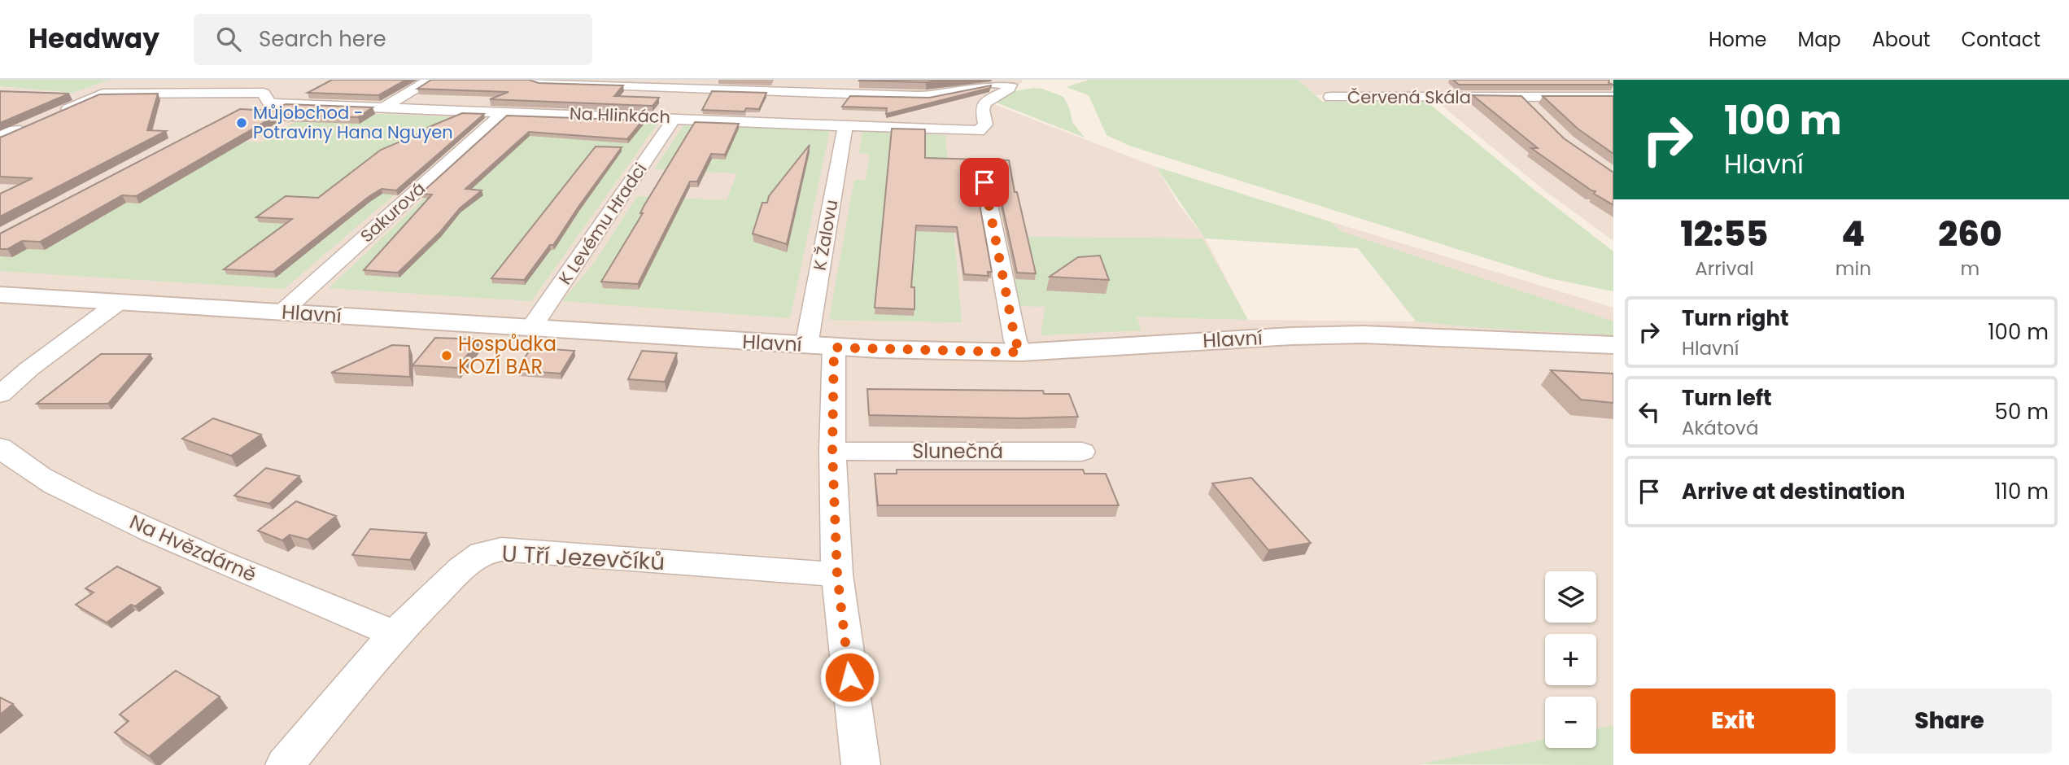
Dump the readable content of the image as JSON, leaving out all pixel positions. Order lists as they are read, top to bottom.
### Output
{
  "streets": {
    "street": [
      "Červená Skála",
      "Na Hlinkách",
      "Sakurová",
      "K Levému Hradci",
      "K Žalovu",
      "Hlavní",
      "Slunečná",
      "Na Hvězdárně",
      "U Tří Jezevčíků"
    ]
  },
  "crossings": [
    ["Na Hlinkách", "Sakurová"],
    ["Na Hlinkách", "K Levému Hradci"],
    ["Na Hlinkách", "K Žalovu"],
    ["Sakurová", "Hlavní"],
    ["K Levému Hradci", "Hlavní"],
    ["K Žalovu", "Hlavní"],
    ["Na Hvězdárně", "U Tří Jezevčíků"]
  ],
  "places": ["Můjobchod - Potraviny Hana Nguyen", "Hospůdka KOZÍ BAR"],
  "page": {
    "header": "Headway",
    "search": "Search here",
    "nav": [
      "Home",
      "Map",
      "About",
      "Contact"
    ],
    "turn": ["100 m", "Hlavní"],
    "eta": [
      "12:55",
      "Arrival",
      "4",
      "min",
      "260",
      "m"
    ],
    "list": [
      {
        "name": "Turn right",
        "note": "Hlavní",
        "value": "100 m"
      },
      {
        "name": "Turn left",
        "note": "Akátová",
        "value": "50 m"
      },
      {
        "name": "Arrive at destination",
        "value": "110 m"
      }
    ],
    "map_buttons": ["+", "−"],
    "buttons": ["Exit", "Share"]
  }
}
